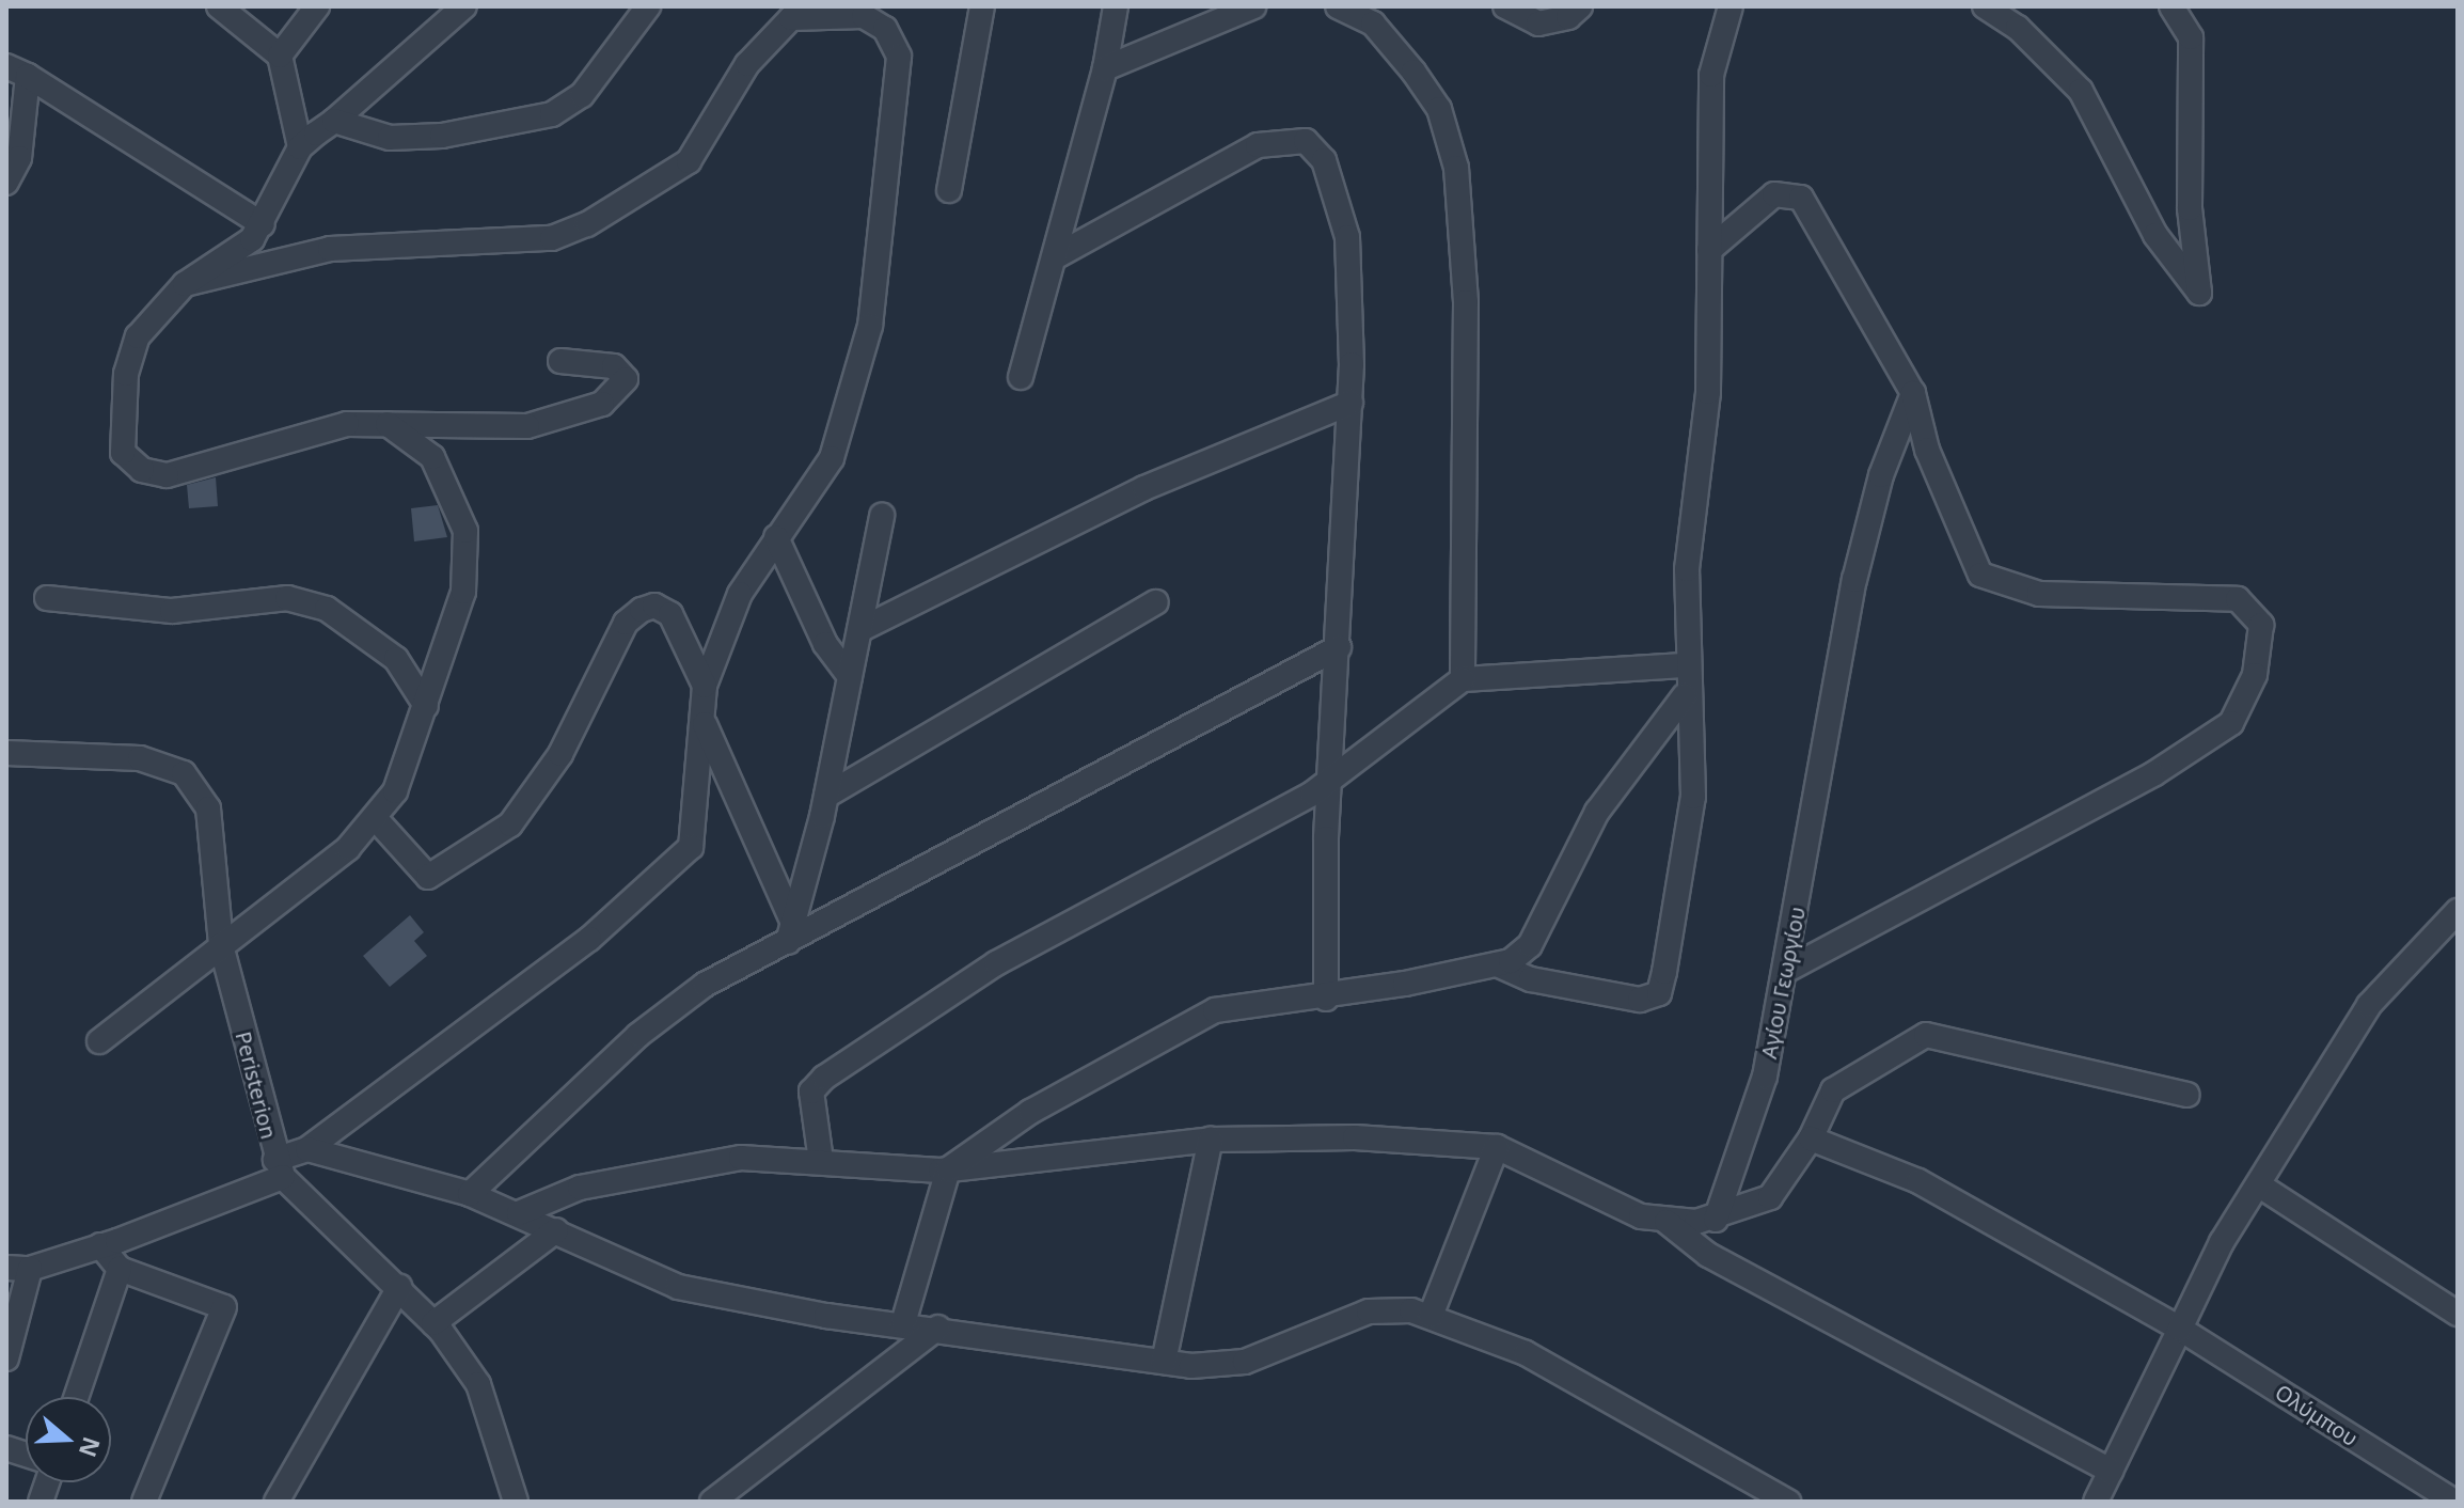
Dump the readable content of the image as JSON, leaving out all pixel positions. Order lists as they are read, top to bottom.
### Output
{
  "streets": {
    "street": ["Αγίου Γεωργίου", "Peristerion", "Ολύμπου"]
  },
  "north": "right"
}
